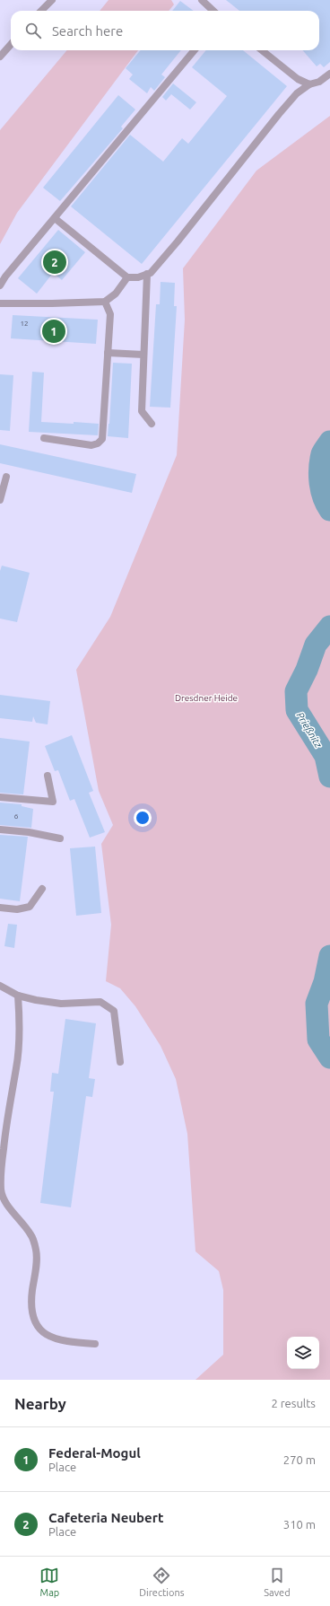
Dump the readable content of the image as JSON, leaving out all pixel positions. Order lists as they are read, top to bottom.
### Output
{
  "water": ["Prießnitz"],
  "parks": ["Dresdner Heide"],
  "house_numbers": ["12", "6"],
  "page": {
    "search": "Search here",
    "pins": ["2", "1"],
    "heading": ["Nearby", "2 results"],
    "list": [
      {
        "mark": "1",
        "name": "Federal-Mogul",
        "note": "Place",
        "value": "270 m"
      },
      {
        "mark": "2",
        "name": "Cafeteria Neubert",
        "note": "Place",
        "value": "310 m"
      }
    ],
    "nav": ["Map", "Directions", "Saved"]
  }
}
